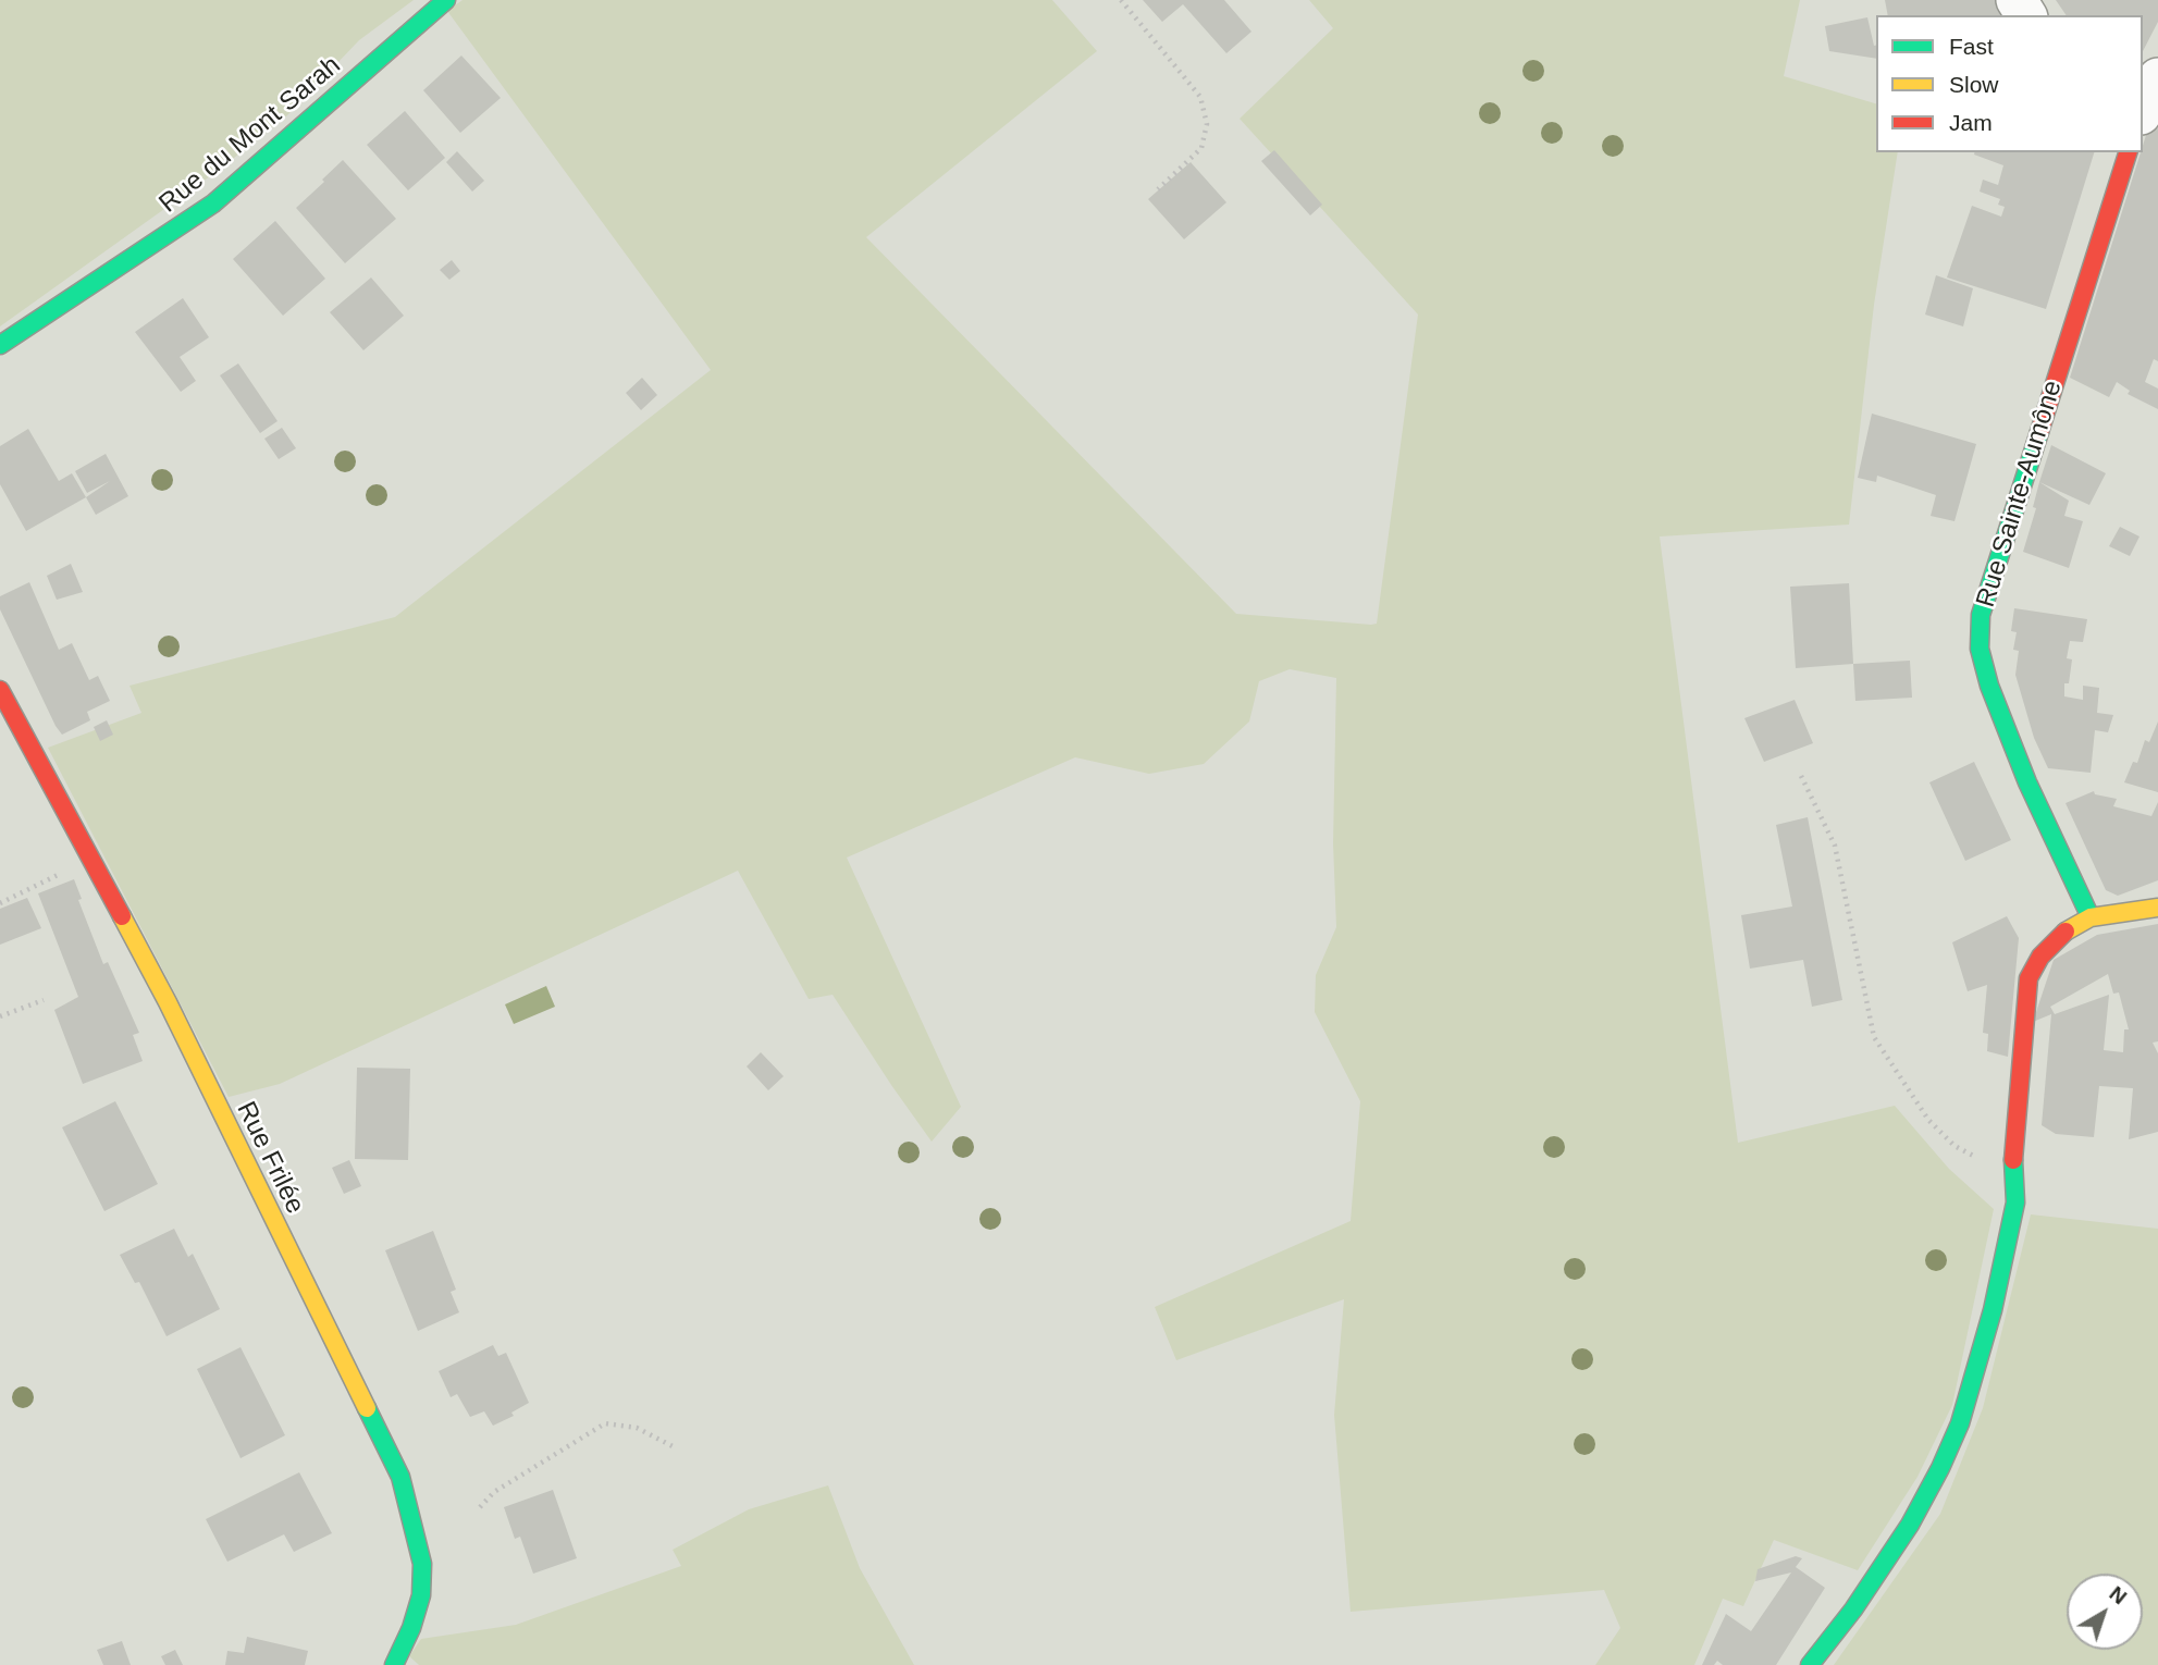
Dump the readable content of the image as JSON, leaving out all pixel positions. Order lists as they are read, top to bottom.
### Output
{
  "streets": {
    "street": ["Rue du Mont Sarah", "Rue Sainte-Aumône", "Rue Frilée"]
  },
  "legend": ["Fast", "Slow", "Jam"],
  "north": "top right"
}
